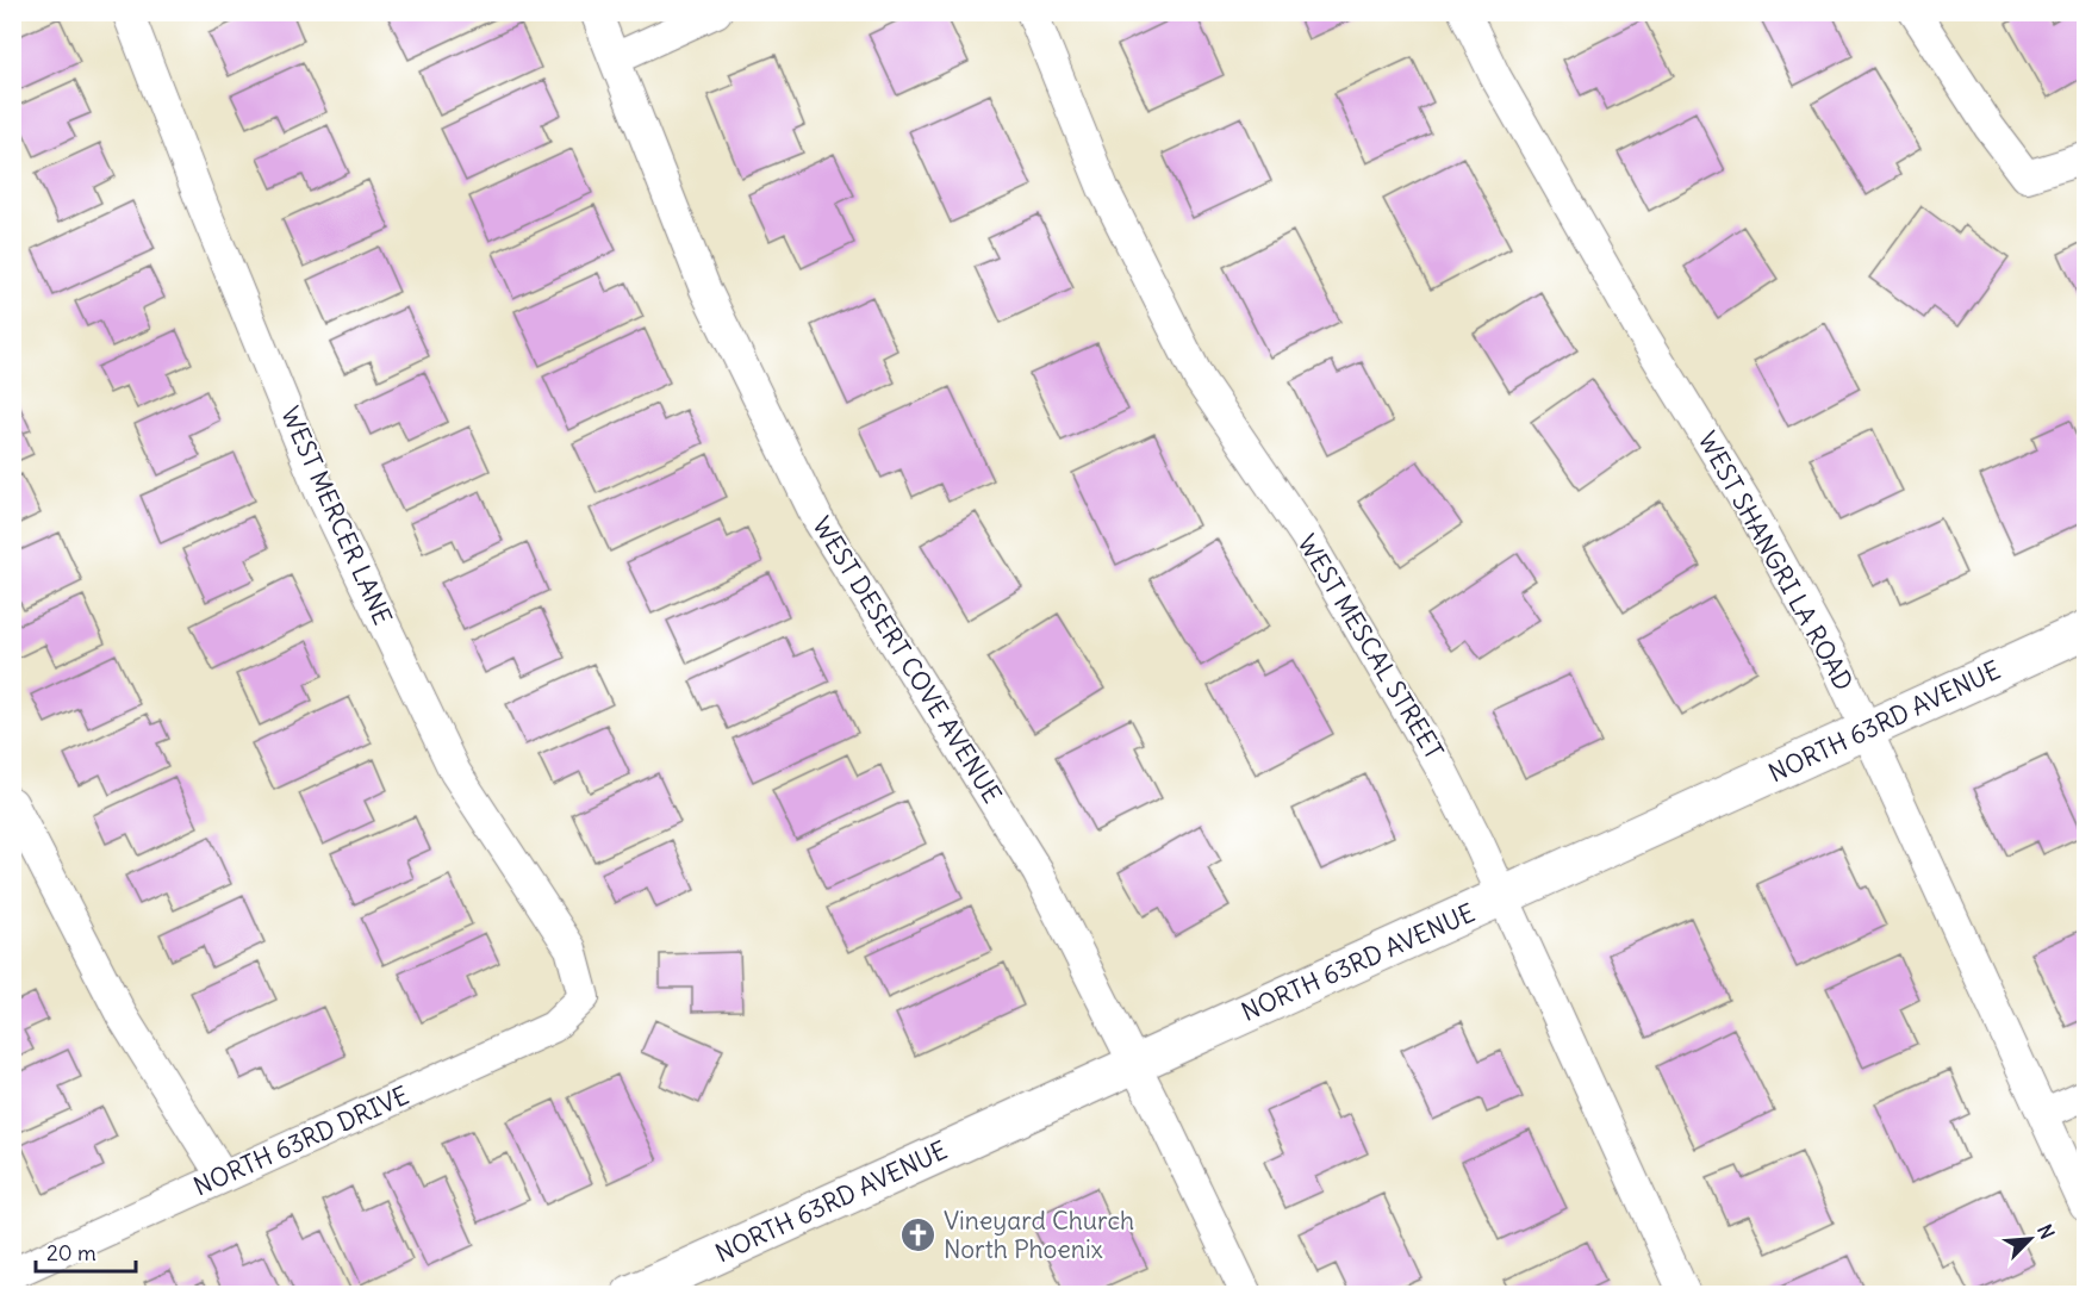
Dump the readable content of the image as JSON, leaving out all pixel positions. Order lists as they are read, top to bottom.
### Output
{
  "streets": {
    "street": [
      "WEST MERCER LANE",
      "WEST SHANGRI LA ROAD",
      "WEST MESCAL STREET",
      "WEST DESERT COVE AVENUE",
      "NORTH 63RD AVENUE",
      "NORTH 63RD DRIVE"
    ]
  },
  "crossings": [
    ["WEST MERCER LANE", "NORTH 63RD DRIVE"],
    ["WEST SHANGRI LA ROAD", "NORTH 63RD AVENUE"],
    ["WEST MESCAL STREET", "NORTH 63RD AVENUE"],
    ["WEST DESERT COVE AVENUE", "NORTH 63RD AVENUE"]
  ],
  "places": {
    "church": ["Vineyard Church North Phoenix"]
  },
  "scale_bar": "20 m",
  "north": "top right"
}
